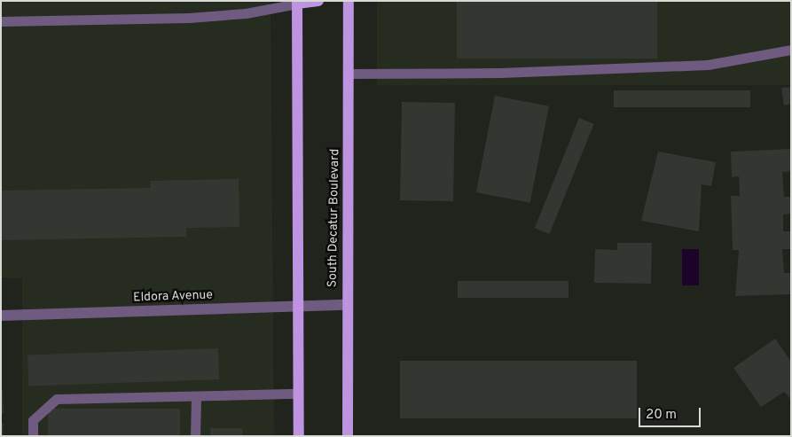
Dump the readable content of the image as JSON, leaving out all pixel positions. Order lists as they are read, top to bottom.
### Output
{
  "streets": {
    "main road": ["South Decatur Boulevard"],
    "street": ["Eldora Avenue"]
  },
  "crossings": [
    ["South Decatur Boulevard", "Eldora Avenue"]
  ],
  "scale_bar": "20 m"
}
